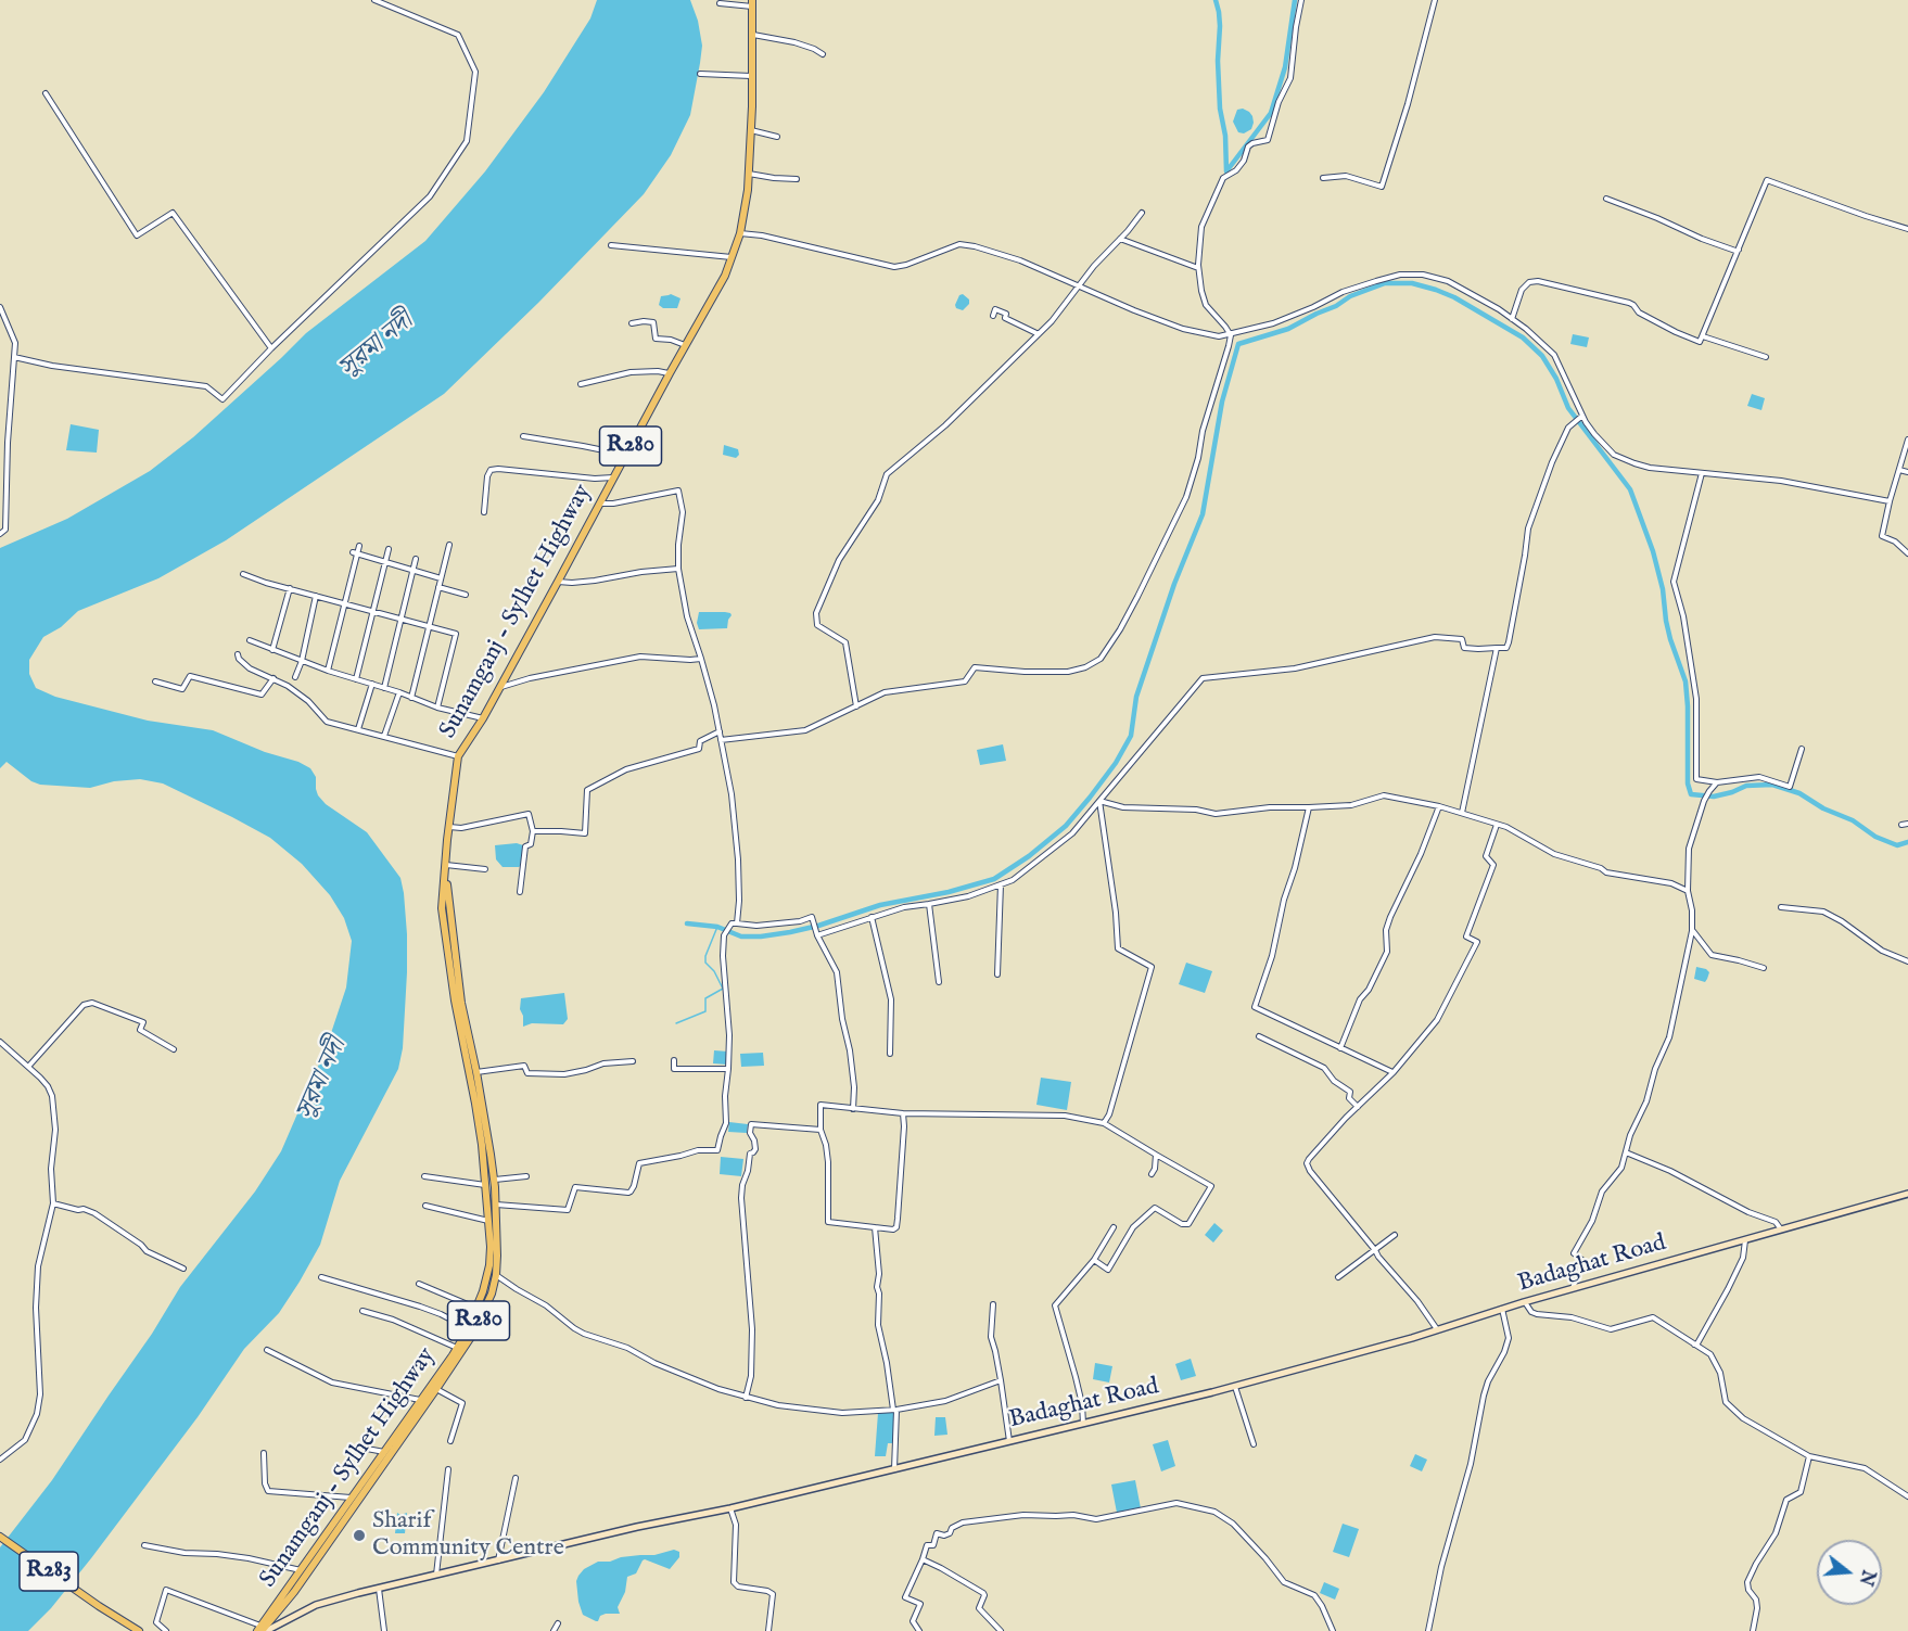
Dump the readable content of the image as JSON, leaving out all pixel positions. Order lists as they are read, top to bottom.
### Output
{
  "streets": {
    "main road": [
      "R280",
      "Sunamganj - Sylhet Highway",
      "Badaghat Road",
      "R283"
    ]
  },
  "crossings": [
    ["Sunamganj - Sylhet Highway", "Badaghat Road"]
  ],
  "water": ["সুরমা নদী"],
  "places": ["Sharif Community Centre"],
  "north": "right"
}
